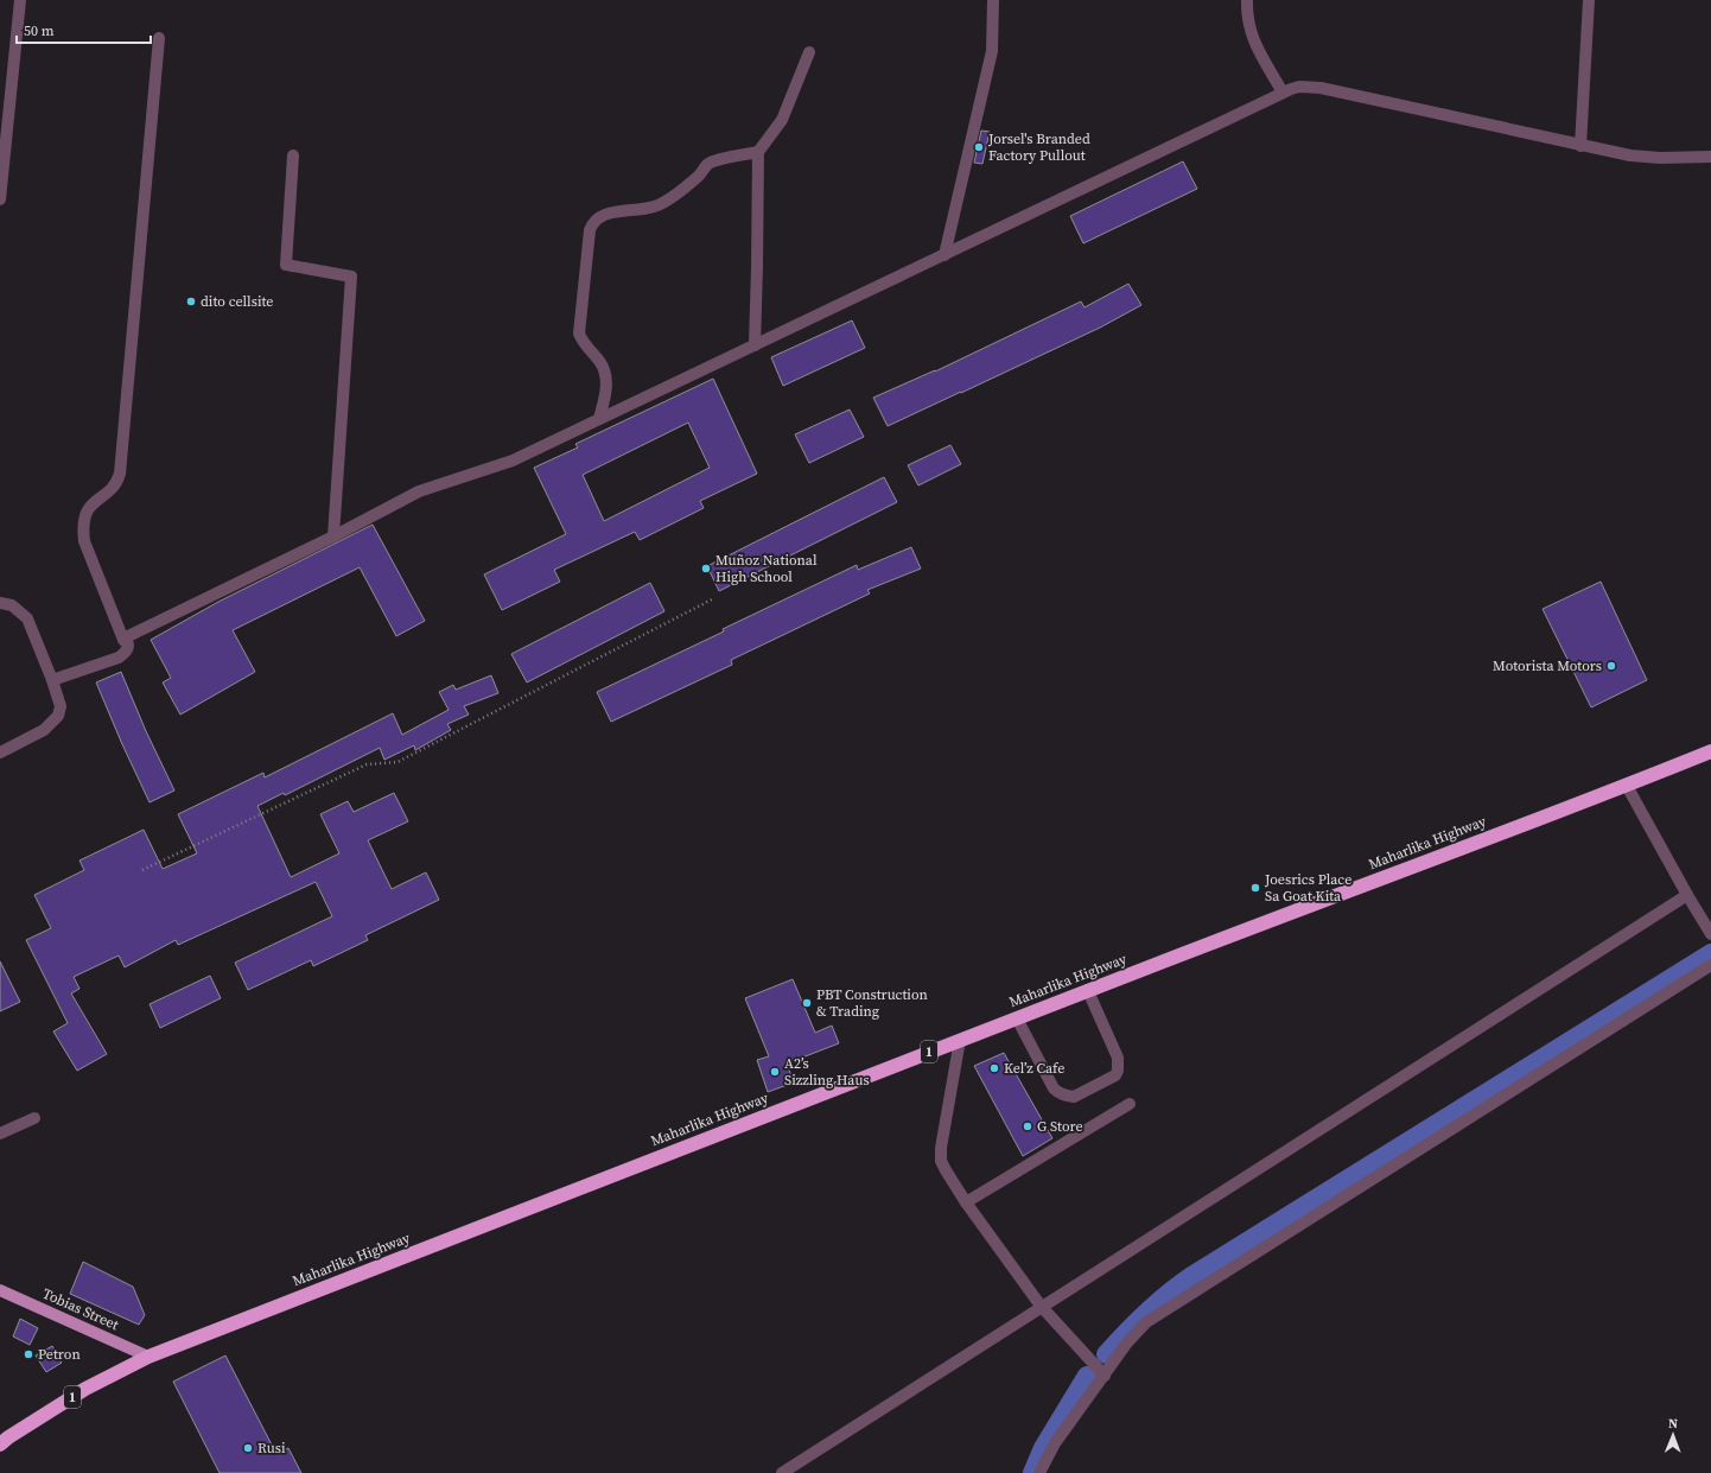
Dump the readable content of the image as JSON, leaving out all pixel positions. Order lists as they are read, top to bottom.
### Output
{
  "streets": {
    "highway": ["Maharlika Highway", "1"],
    "main road": ["Tobias Street"]
  },
  "crossings": [
    ["Maharlika Highway", "Tobias Street"]
  ],
  "places": [
    "Jorsel's Branded Factory Pullout",
    "dito cellsite",
    "Muñoz National High School",
    "Motorista Motors",
    "Joesrics Place Sa Goat Kita",
    "PBT Construction & Trading",
    "Kel’z Cafe",
    "A2’s Sizzling Haus",
    "G Store",
    "Petron",
    "Rusi"
  ],
  "scale_bar": "50 m",
  "north": "top"
}
